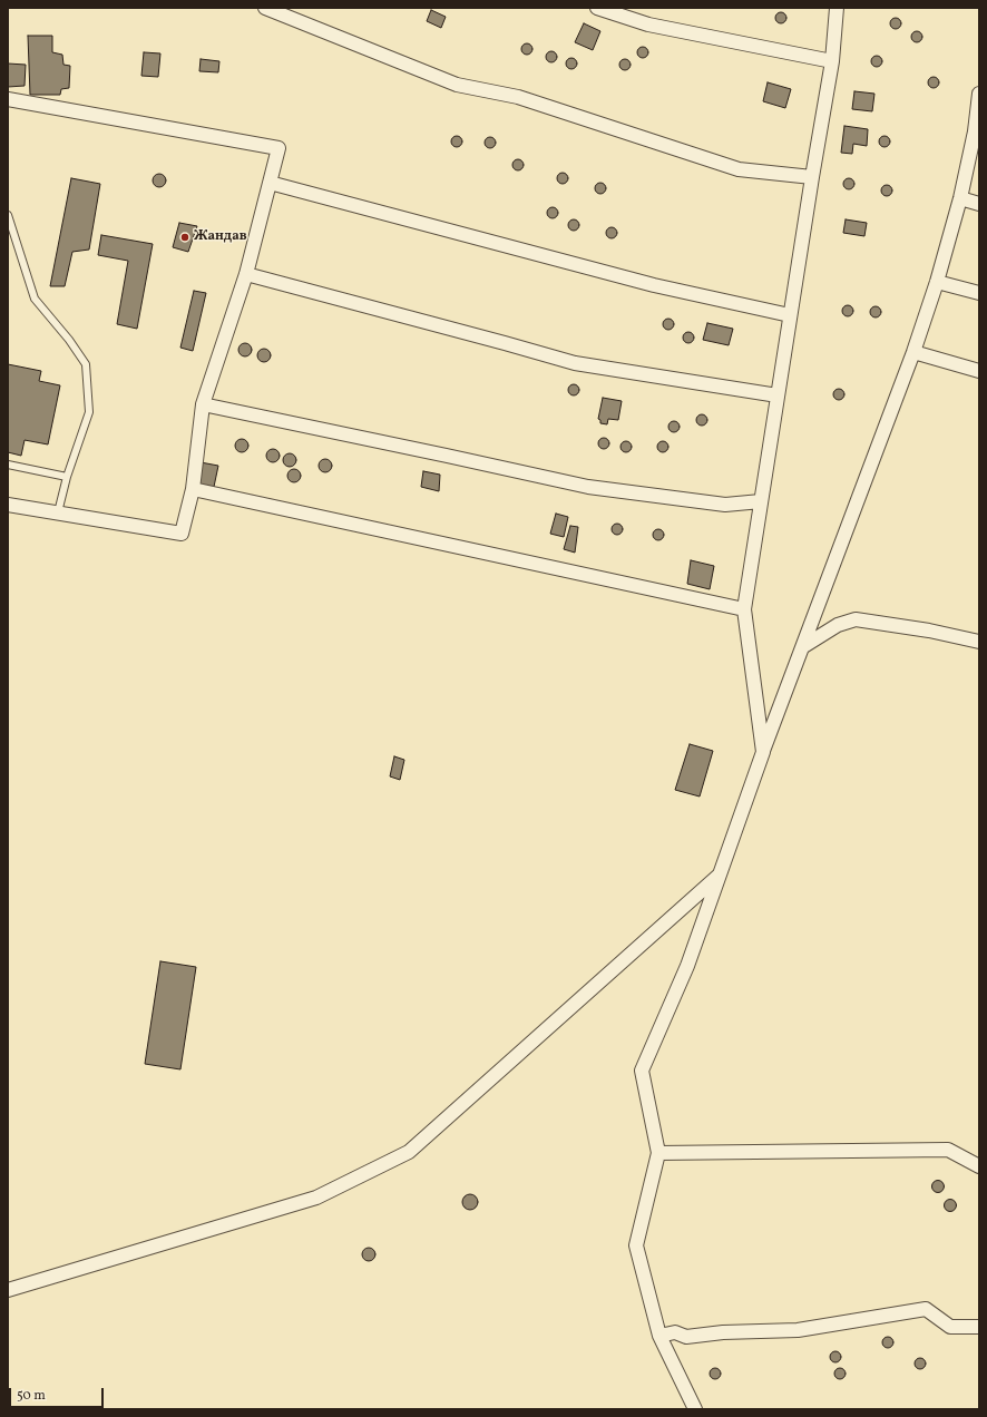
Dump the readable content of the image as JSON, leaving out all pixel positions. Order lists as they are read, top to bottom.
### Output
{
  "places": ["Жандав"],
  "scale_bar": "50 m"
}
